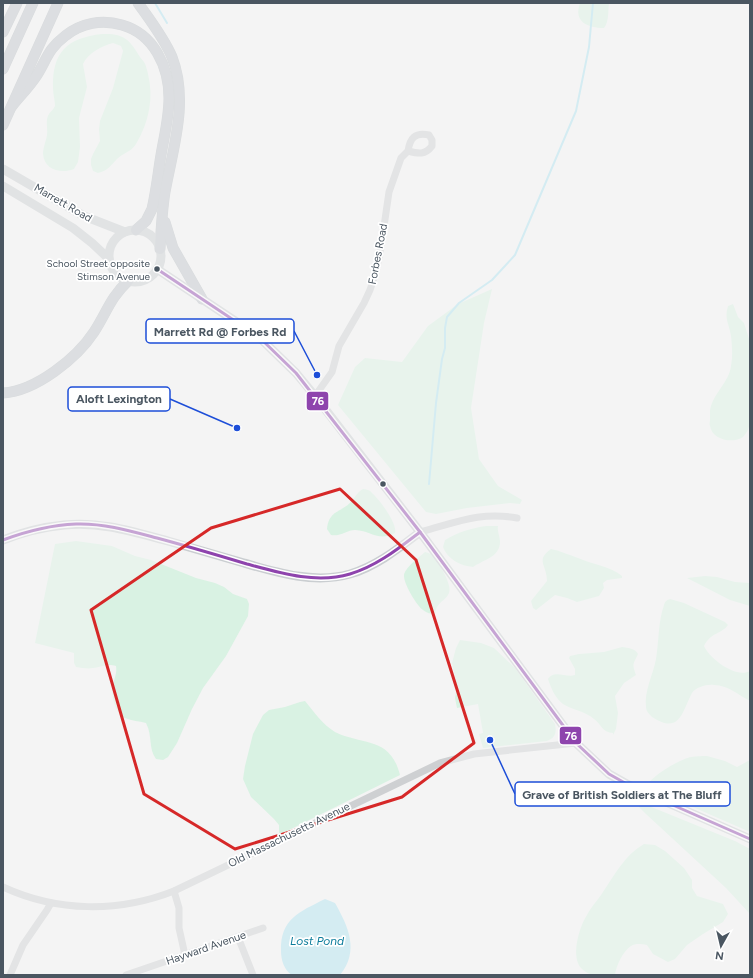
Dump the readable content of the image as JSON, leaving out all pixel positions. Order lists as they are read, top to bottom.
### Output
{
  "streets": {
    "main road": ["Marrett Road"],
    "street": ["Forbes Road", "Old Massachusetts Avenue", "Hayward Avenue"]
  },
  "water": ["Lost Pond"],
  "places": [
    "School Street opposite Stimson Avenue",
    "Marrett Rd @ Forbes Rd",
    "Aloft Lexington",
    "Grave of British Soldiers at The Bluff"
  ],
  "lines": ["transit line 76"],
  "north": "bottom"
}
